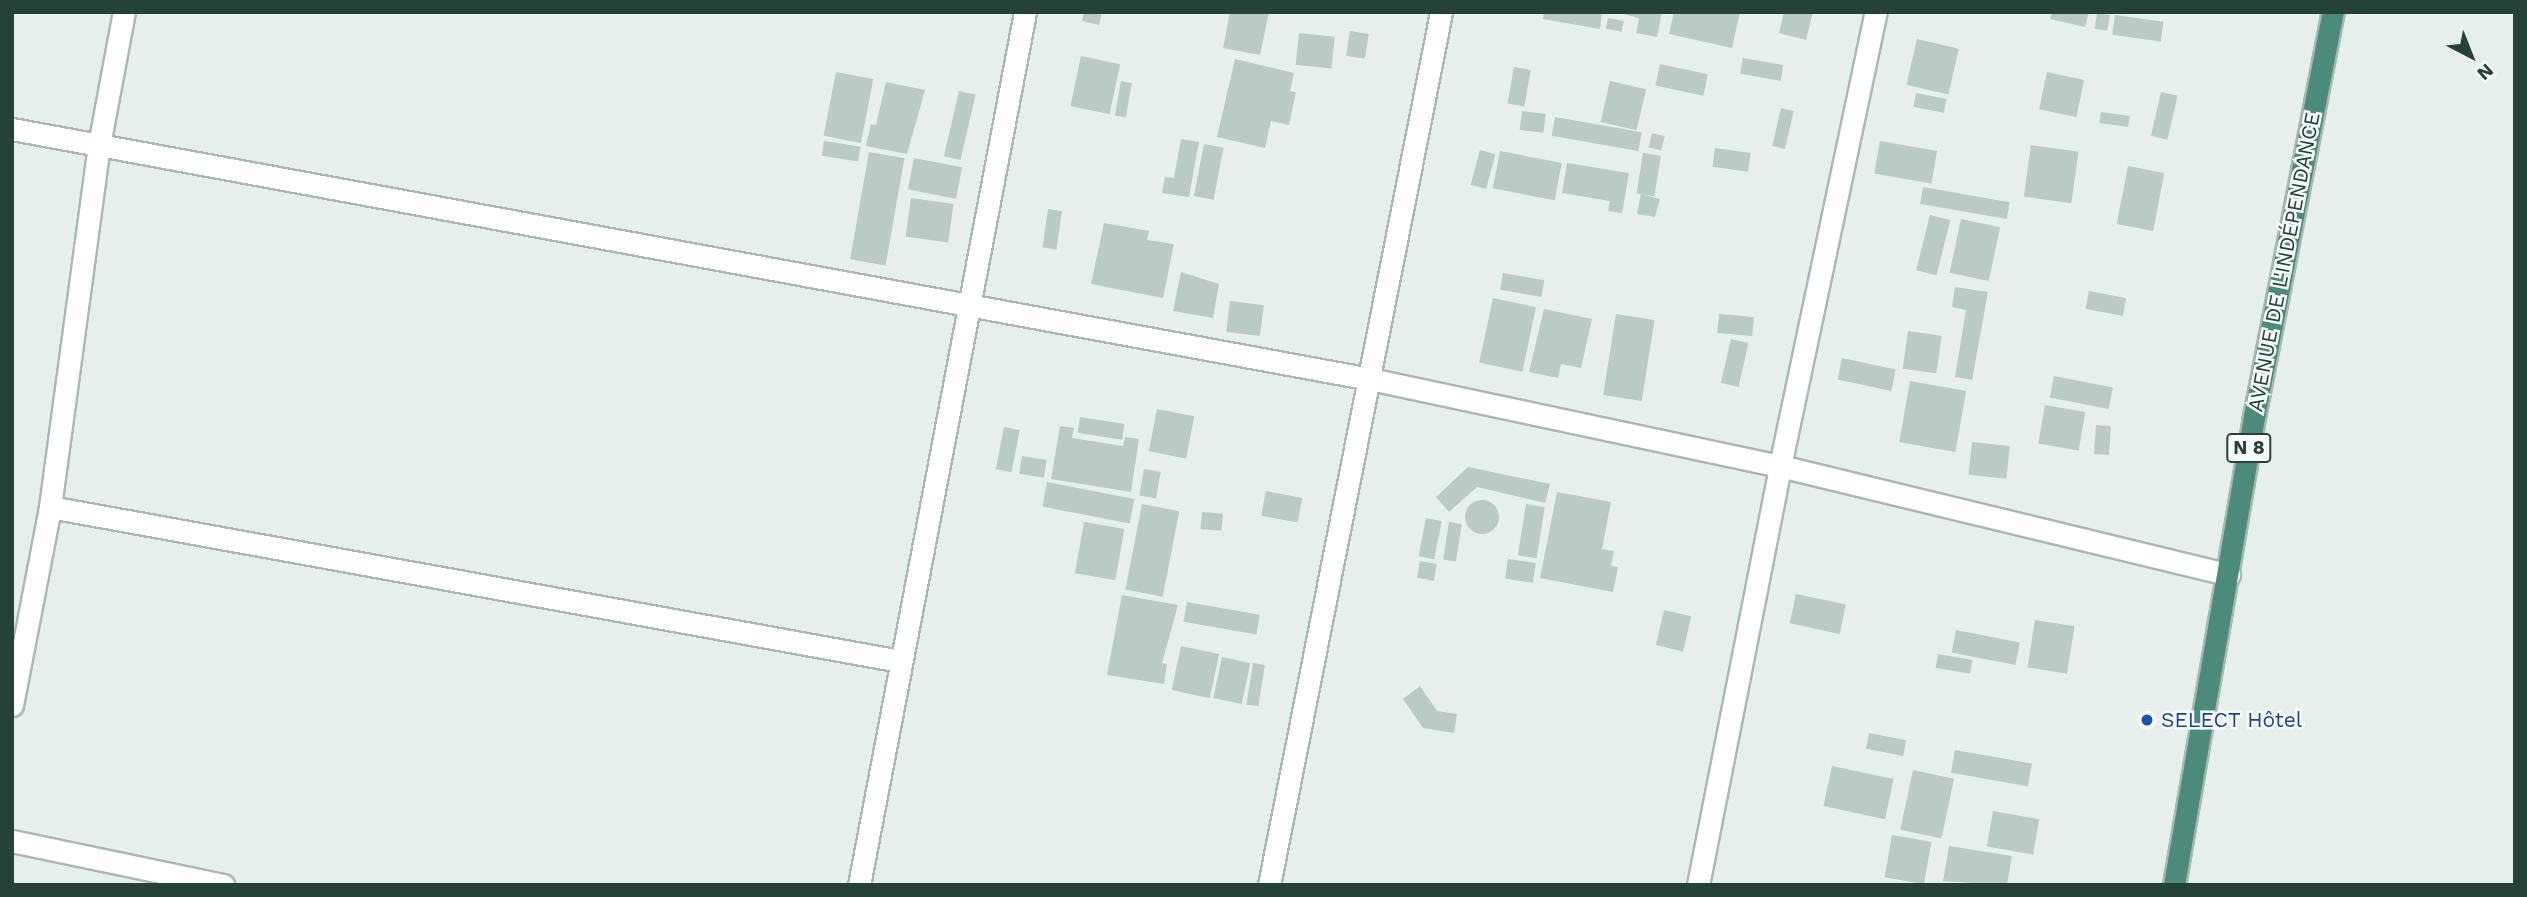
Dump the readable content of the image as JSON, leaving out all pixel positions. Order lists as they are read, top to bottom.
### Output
{
  "streets": {
    "highway": ["AVENUE DE L'INDÉPENDANCE", "N 8"]
  },
  "places": ["SELECT Hôtel"],
  "north": "bottom right"
}
